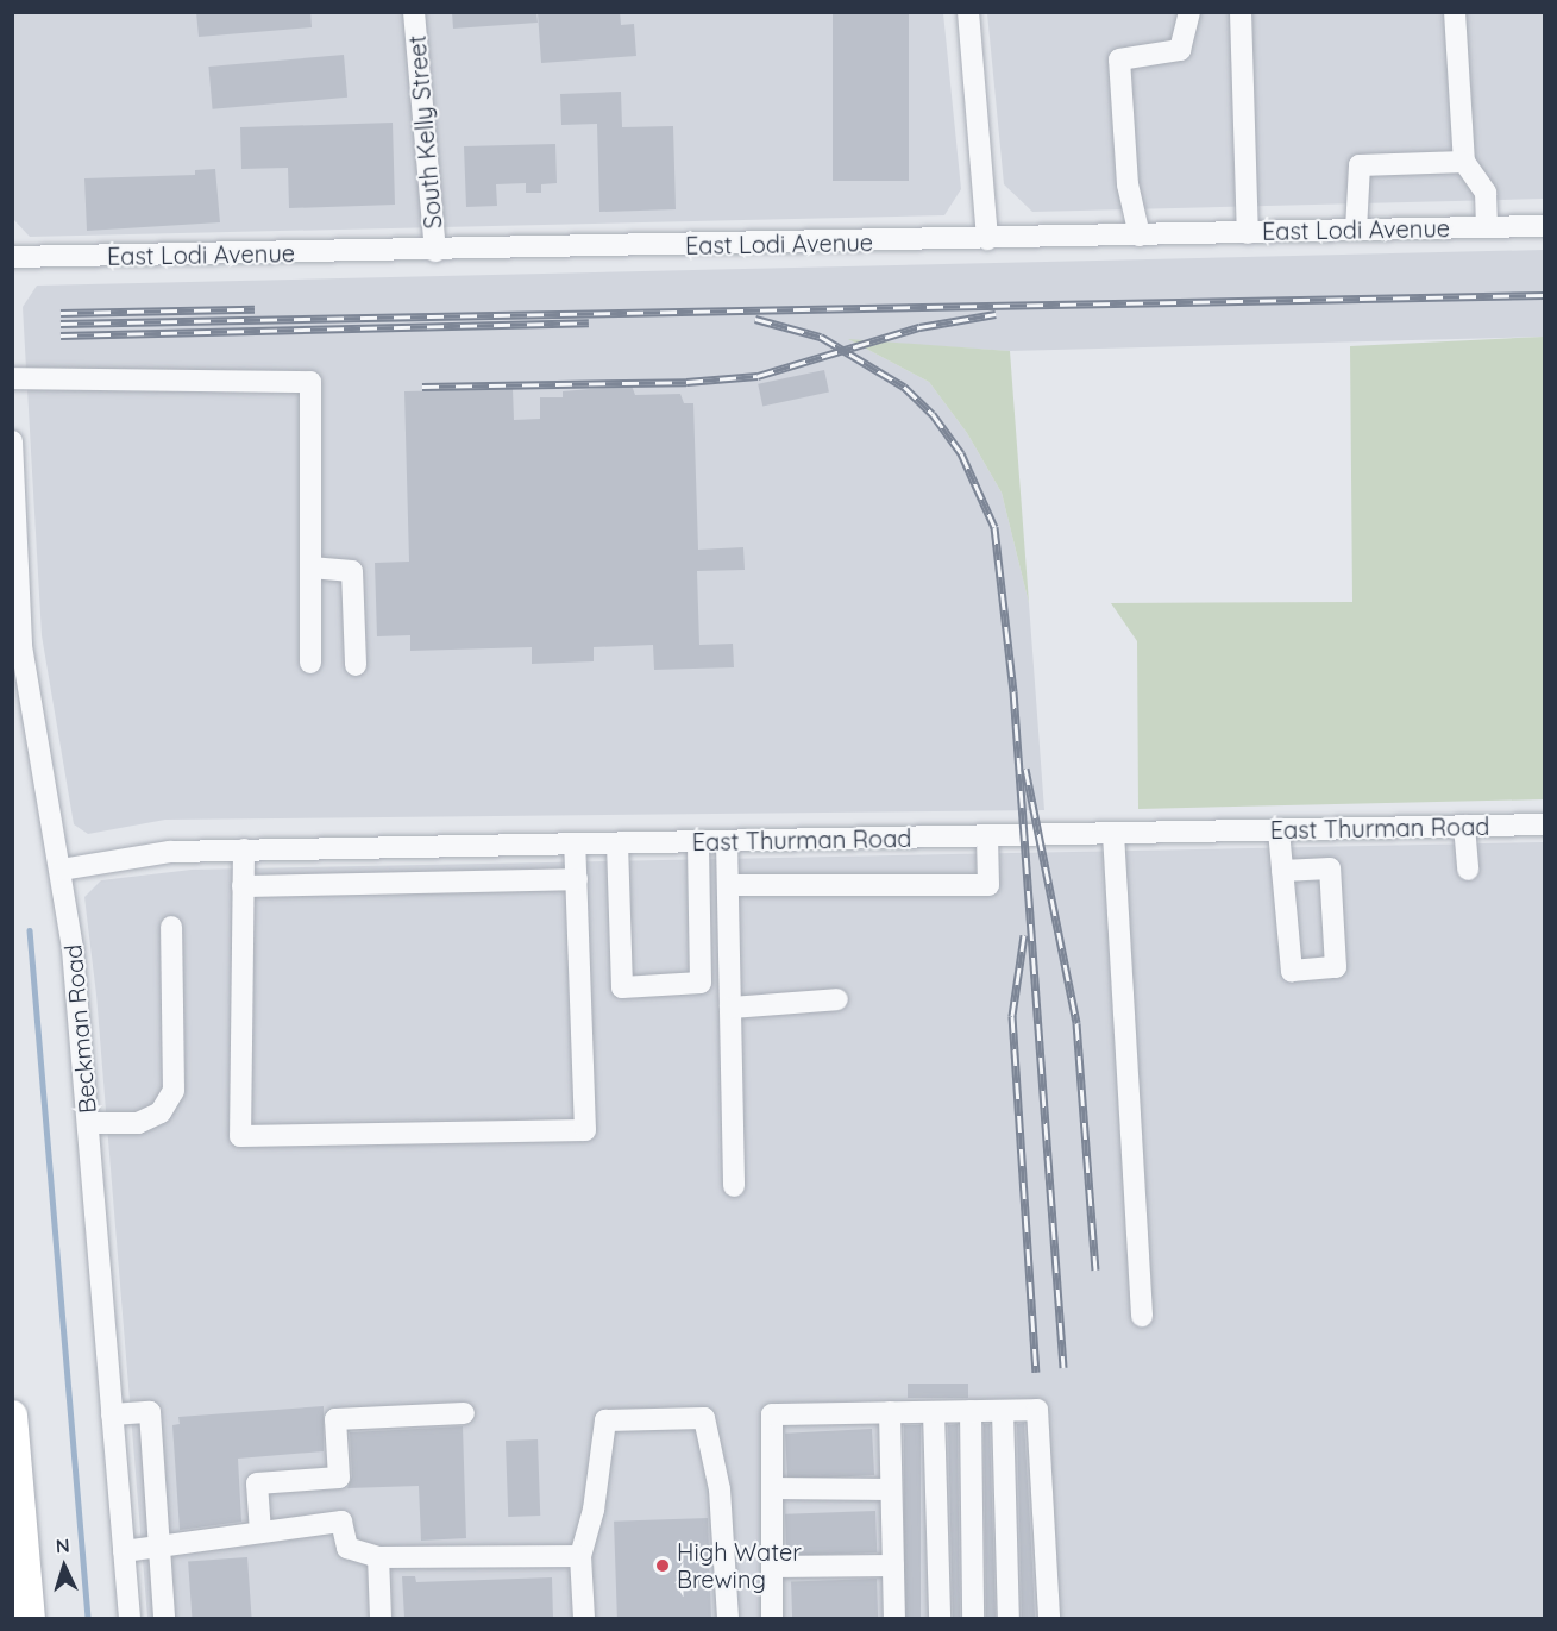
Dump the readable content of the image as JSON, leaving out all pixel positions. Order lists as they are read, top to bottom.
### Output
{
  "streets": {
    "street": [
      "South Kelly Street",
      "East Lodi Avenue",
      "East Thurman Road",
      "Beckman Road"
    ]
  },
  "crossings": [
    ["South Kelly Street", "East Lodi Avenue"],
    ["East Thurman Road", "Beckman Road"]
  ],
  "places": ["High Water Brewing"],
  "north": "top"
}
